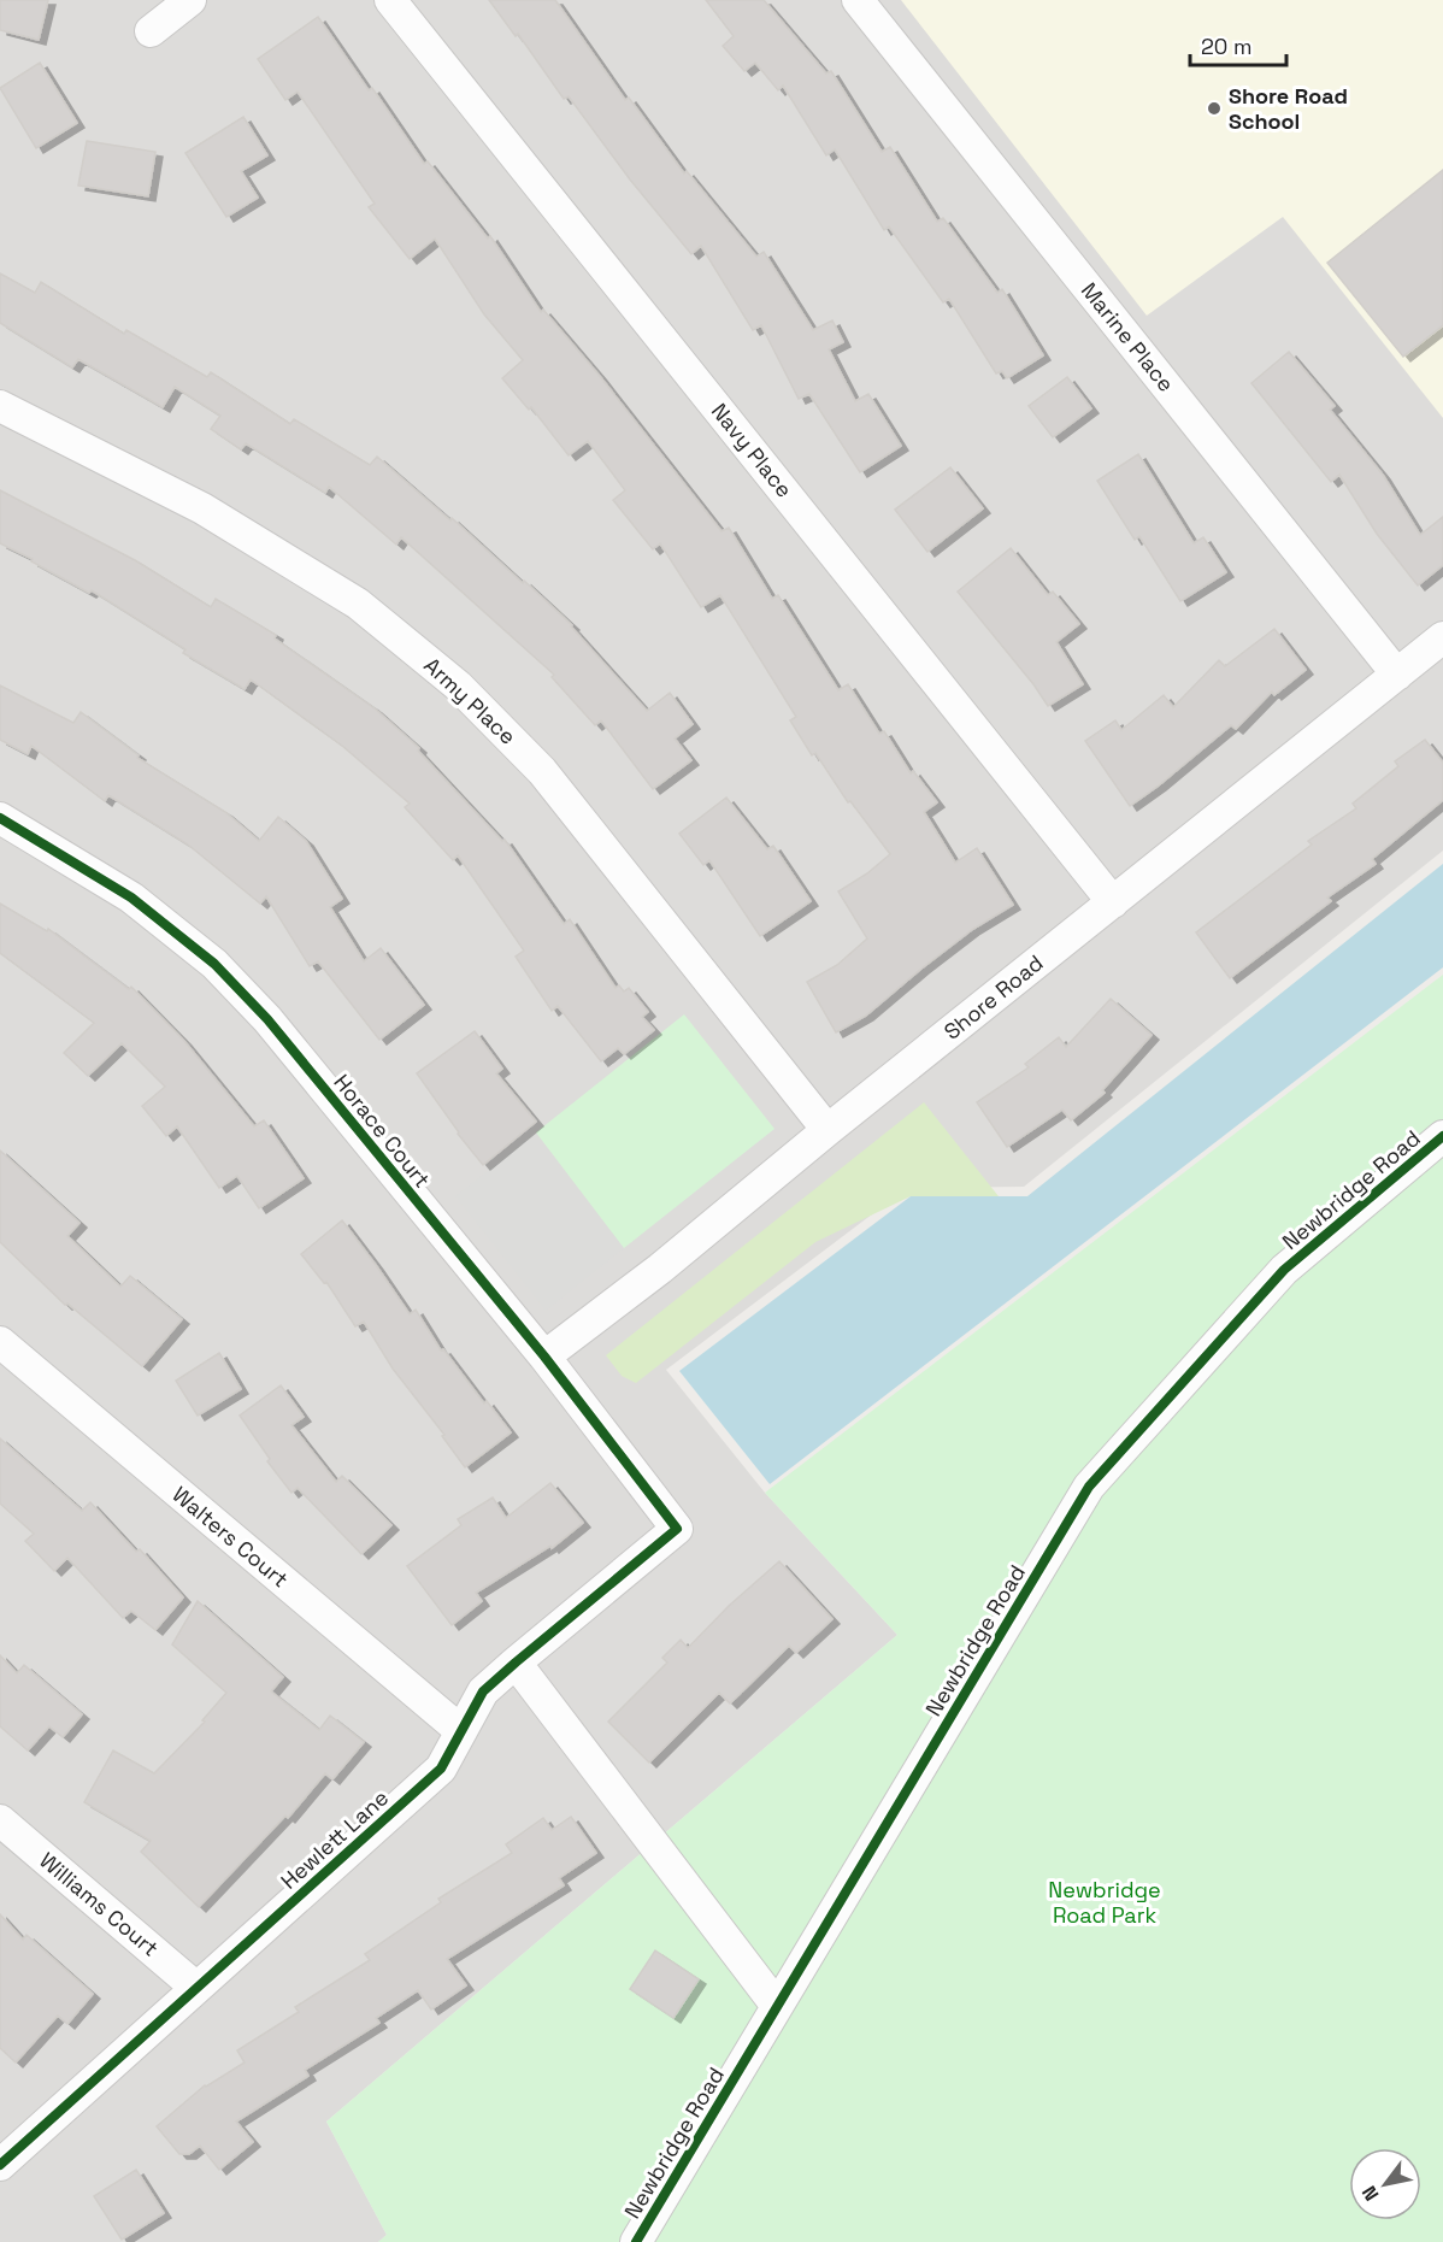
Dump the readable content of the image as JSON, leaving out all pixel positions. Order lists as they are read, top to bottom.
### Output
{
  "streets": {
    "street": [
      "Marine Place",
      "Navy Place",
      "Army Place",
      "Shore Road",
      "Horace Court",
      "Newbridge Road",
      "Walters Court",
      "Hewlett Lane",
      "Williams Court"
    ]
  },
  "crossings": [
    ["Marine Place", "Shore Road"],
    ["Navy Place", "Shore Road"],
    ["Army Place", "Shore Road"],
    ["Shore Road", "Horace Court"],
    ["Horace Court", "Hewlett Lane"],
    ["Walters Court", "Hewlett Lane"],
    ["Hewlett Lane", "Williams Court"]
  ],
  "parks": ["Newbridge Road Park"],
  "places": ["Shore Road School"],
  "scale_bar": "20 m",
  "north": "bottom left"
}
